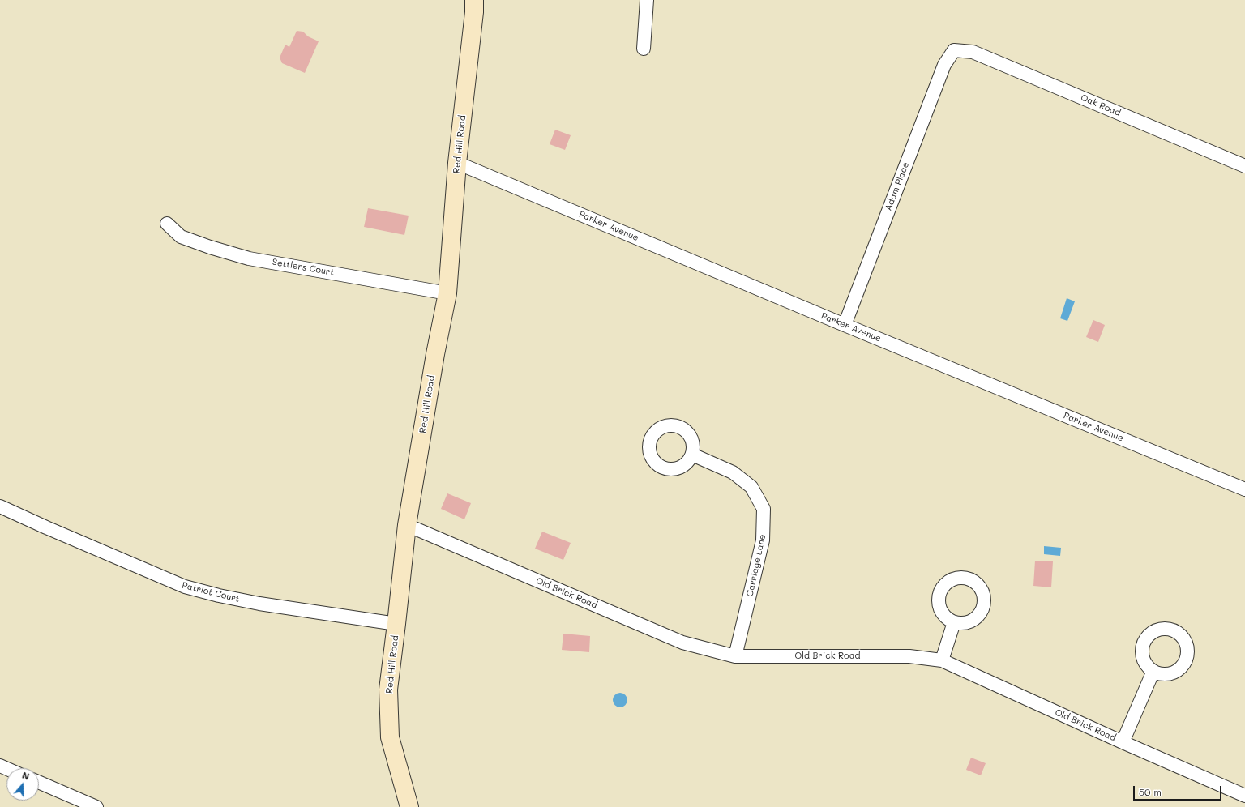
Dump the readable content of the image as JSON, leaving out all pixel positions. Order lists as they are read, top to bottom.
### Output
{
  "streets": {
    "street": [
      "Oak Road",
      "Red Hill Road",
      "Adam Place",
      "Parker Avenue",
      "Settlers Court",
      "Carriage Lane",
      "Patriot Court",
      "Old Brick Road"
    ]
  },
  "crossings": [
    ["Oak Road", "Adam Place"],
    ["Red Hill Road", "Parker Avenue"],
    ["Red Hill Road", "Settlers Court"],
    ["Red Hill Road", "Patriot Court"],
    ["Red Hill Road", "Old Brick Road"],
    ["Adam Place", "Parker Avenue"],
    ["Carriage Lane", "Old Brick Road"]
  ],
  "scale_bar": "50 m",
  "north": "top"
}
